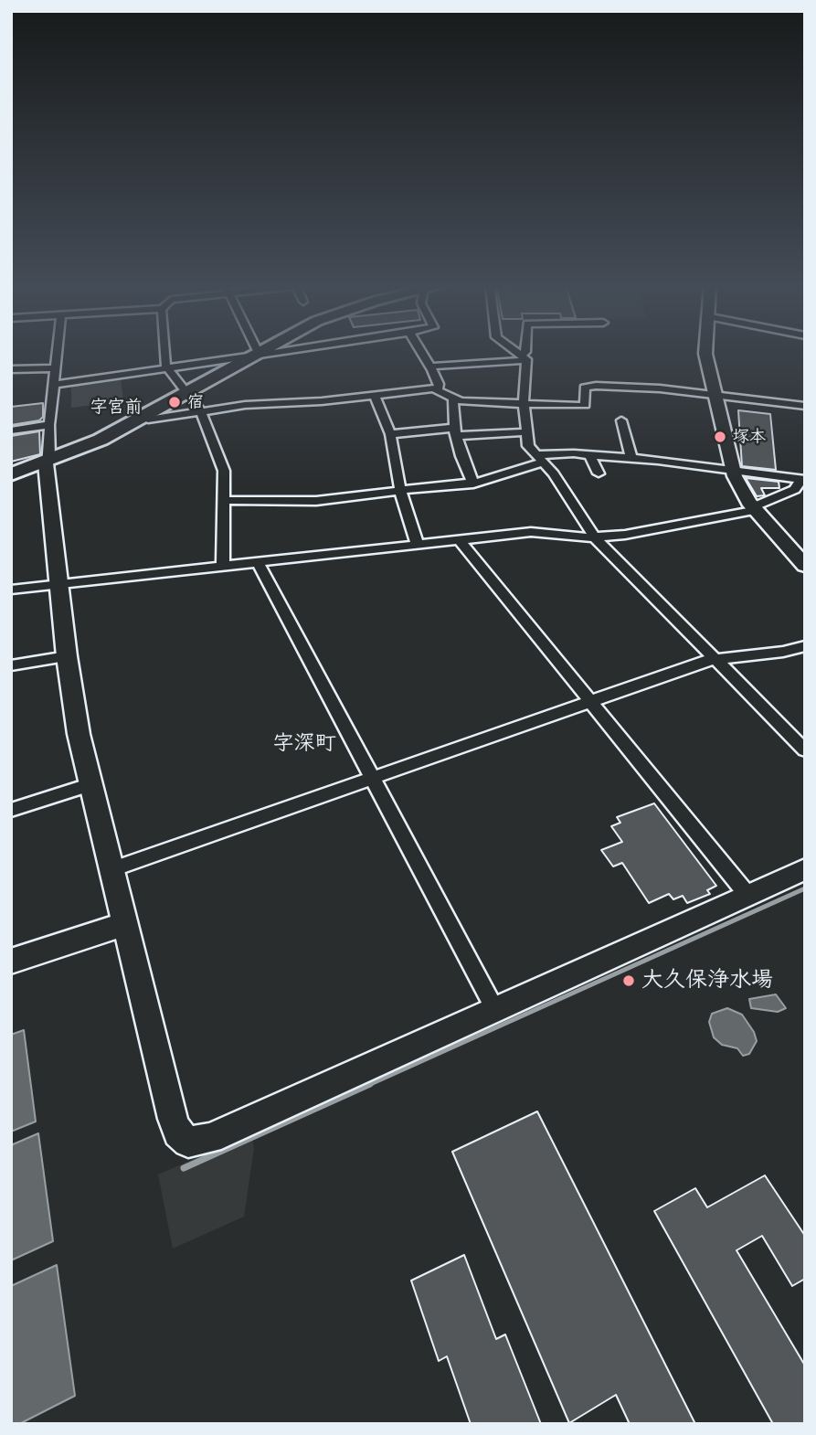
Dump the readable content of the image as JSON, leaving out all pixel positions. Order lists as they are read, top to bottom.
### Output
{
  "districts": ["字宮前", "字深町"],
  "places": ["宿", "塚本", "大久保浄水場"]
}
